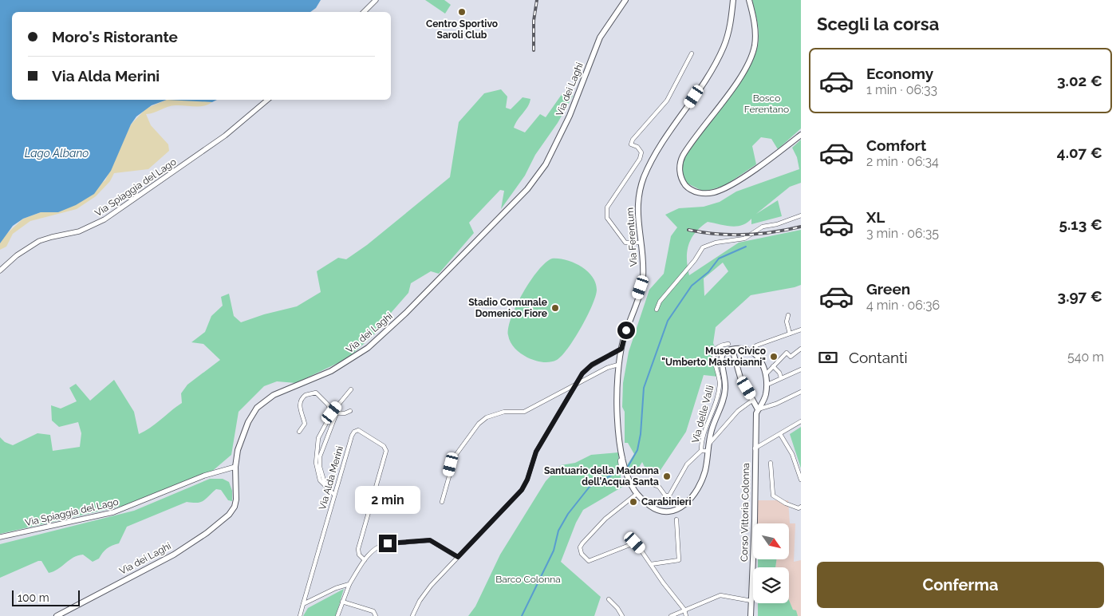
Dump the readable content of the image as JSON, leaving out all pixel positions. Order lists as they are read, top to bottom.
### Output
{
  "streets": {
    "main road": ["Via dei Laghi", "Via Ferentum", "Corso Vittoria Colonna"],
    "street": ["Via Spiaggia del Lago", "Via delle Valli", "Via Alda Merini"]
  },
  "crossings": [
    ["Via dei Laghi", "Via Spiaggia del Lago"]
  ],
  "water": ["Lago Albano"],
  "parks": ["Bosco Ferentano", "Barco Colonna"],
  "places": [
    "Centro Sportivo Saroli Club",
    "Stadio Comunale Domenico Fiore",
    "Museo Civico \"Umberto Mastroianni\"",
    "Santuario della Madonna dell'Acqua Santa",
    "Carabinieri"
  ],
  "scale_bar": "100 m",
  "north": "bottom right",
  "page": {
    "heading": "Scegli la corsa",
    "banner": ["Moro's Ristorante", "Via Alda Merini"],
    "list": [
      {
        "name": "Economy",
        "note": "1 min · 06:33",
        "value": "3.02 €"
      },
      {
        "name": "Comfort",
        "note": "2 min · 06:34",
        "value": "4.07 €"
      },
      {
        "name": "XL",
        "note": "3 min · 06:35",
        "value": "5.13 €"
      },
      {
        "name": "Green",
        "note": "4 min · 06:36",
        "value": "3.97 €"
      }
    ],
    "pay": ["Contanti", "540 m"],
    "bubble": "2 min",
    "buttons": "Conferma",
    "scale": "100 m"
  }
}
